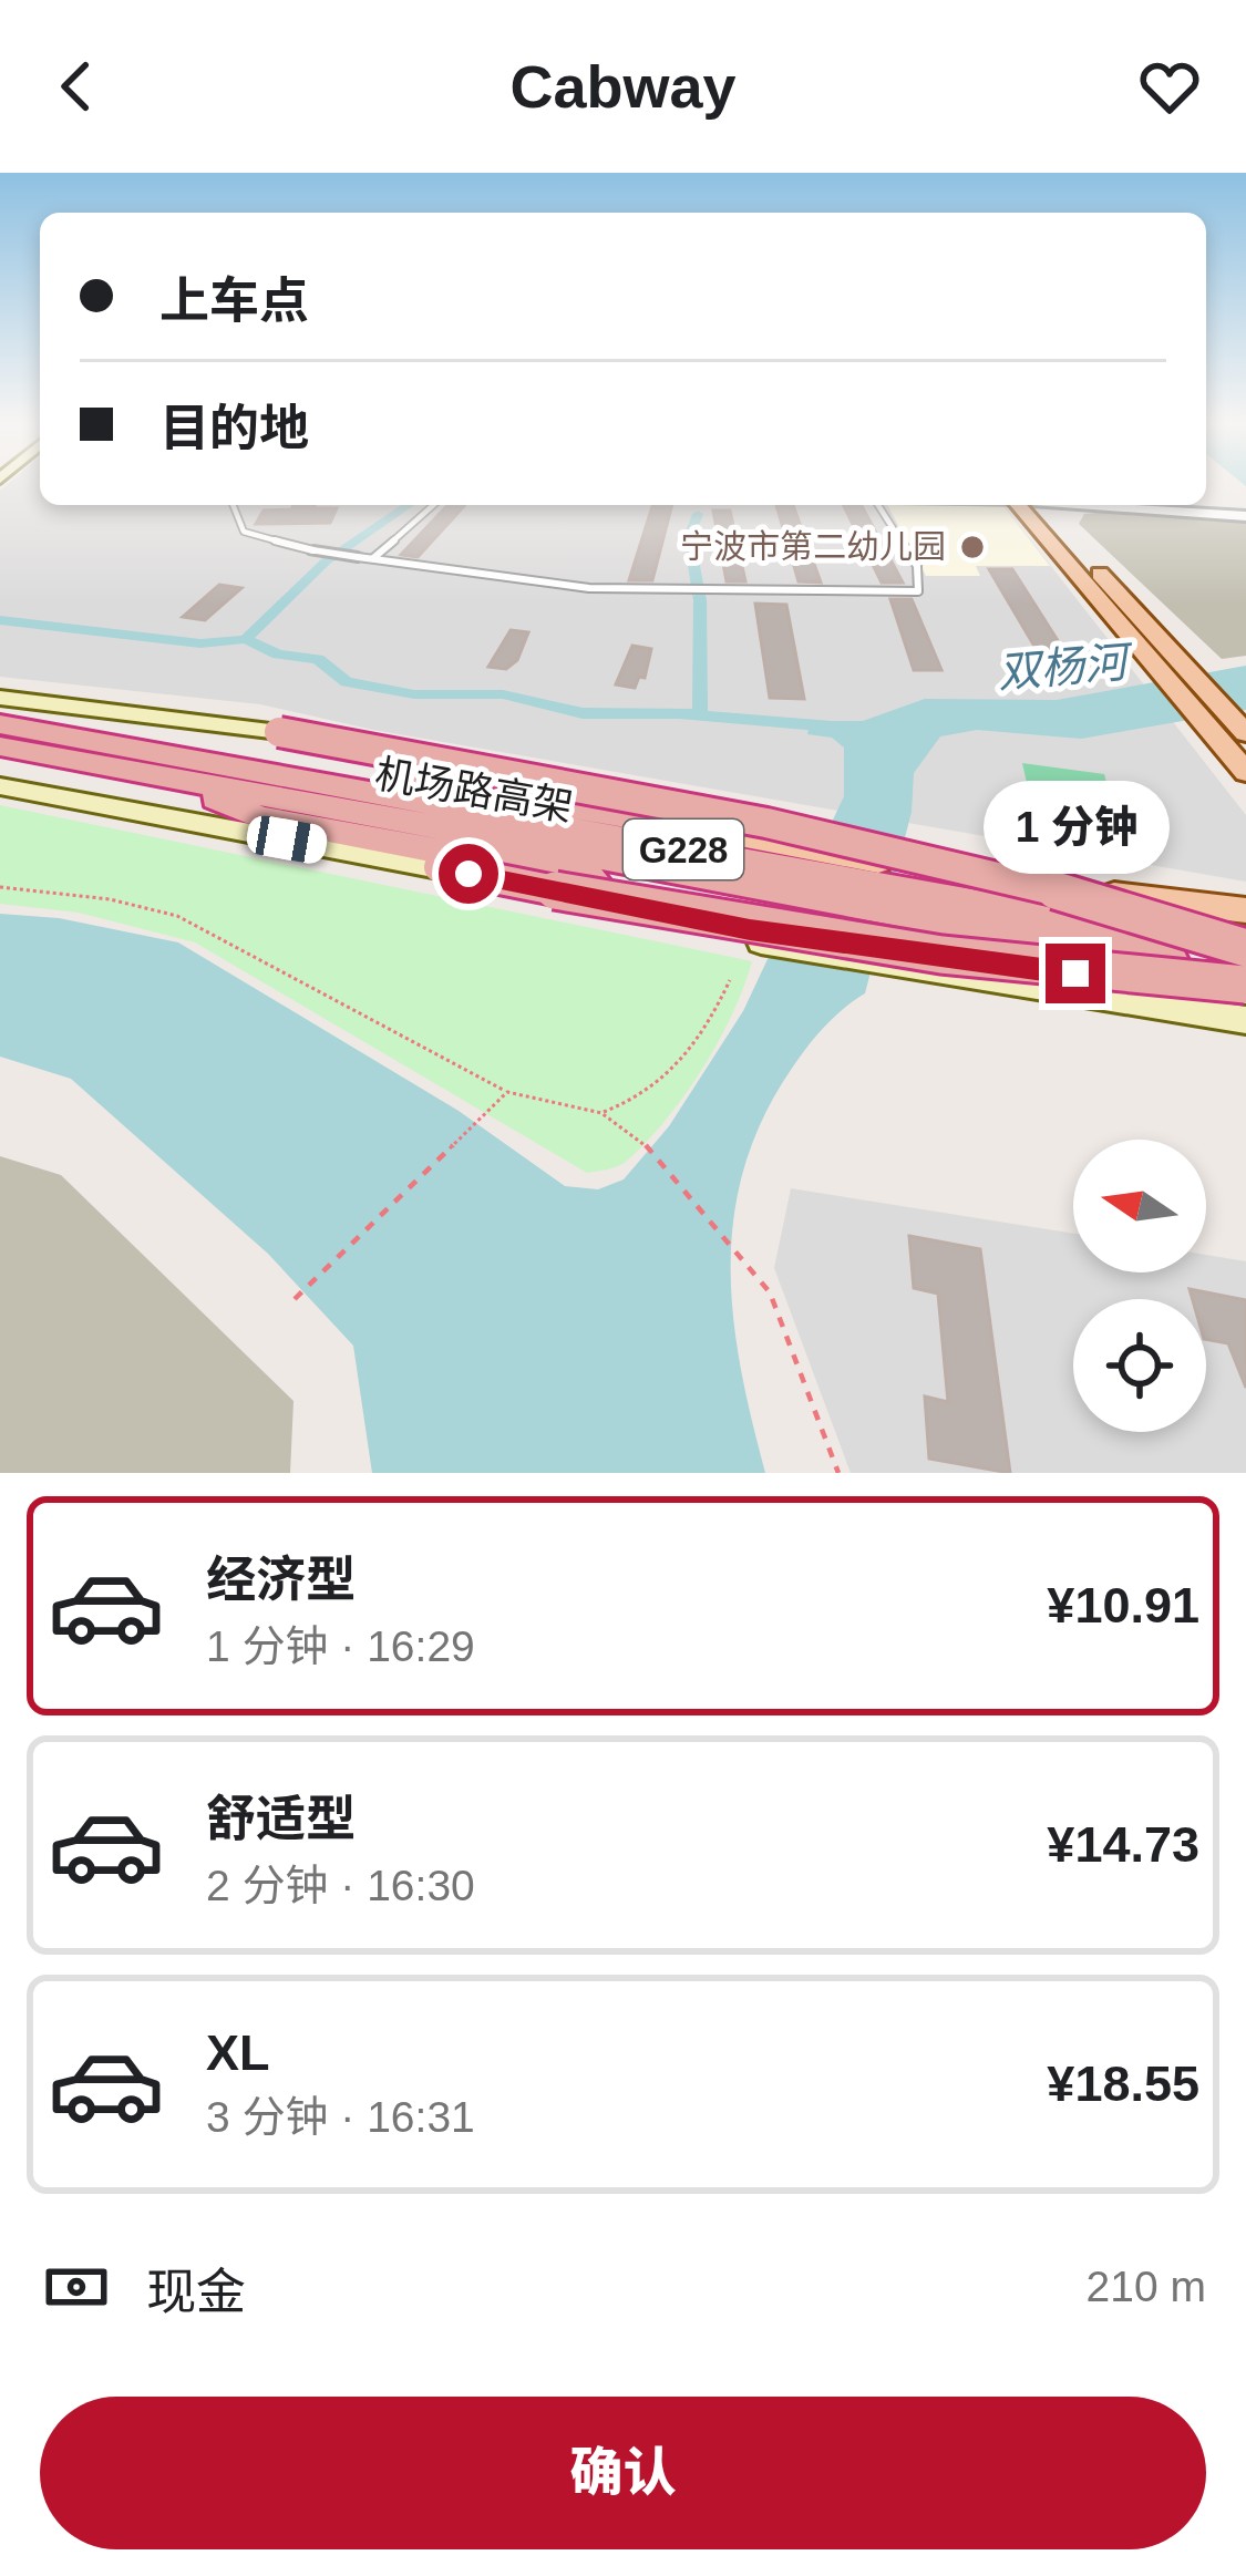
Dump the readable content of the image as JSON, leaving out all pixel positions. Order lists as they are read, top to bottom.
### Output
{
  "streets": {
    "highway": ["机场路高架", "G228"]
  },
  "water": ["双杨河"],
  "places": ["宁波市第二幼儿园"],
  "north": "left",
  "page": {
    "header": "Cabway",
    "banner": ["上车点", "目的地"],
    "bubble": "1 分钟",
    "list": [
      {
        "name": "经济型",
        "note": "1 分钟 · 16:29",
        "value": "¥10.91"
      },
      {
        "name": "舒适型",
        "note": "2 分钟 · 16:30",
        "value": "¥14.73"
      },
      {
        "name": "XL",
        "note": "3 分钟 · 16:31",
        "value": "¥18.55"
      }
    ],
    "pay": ["现金", "210 m"],
    "buttons": "确认"
  }
}
